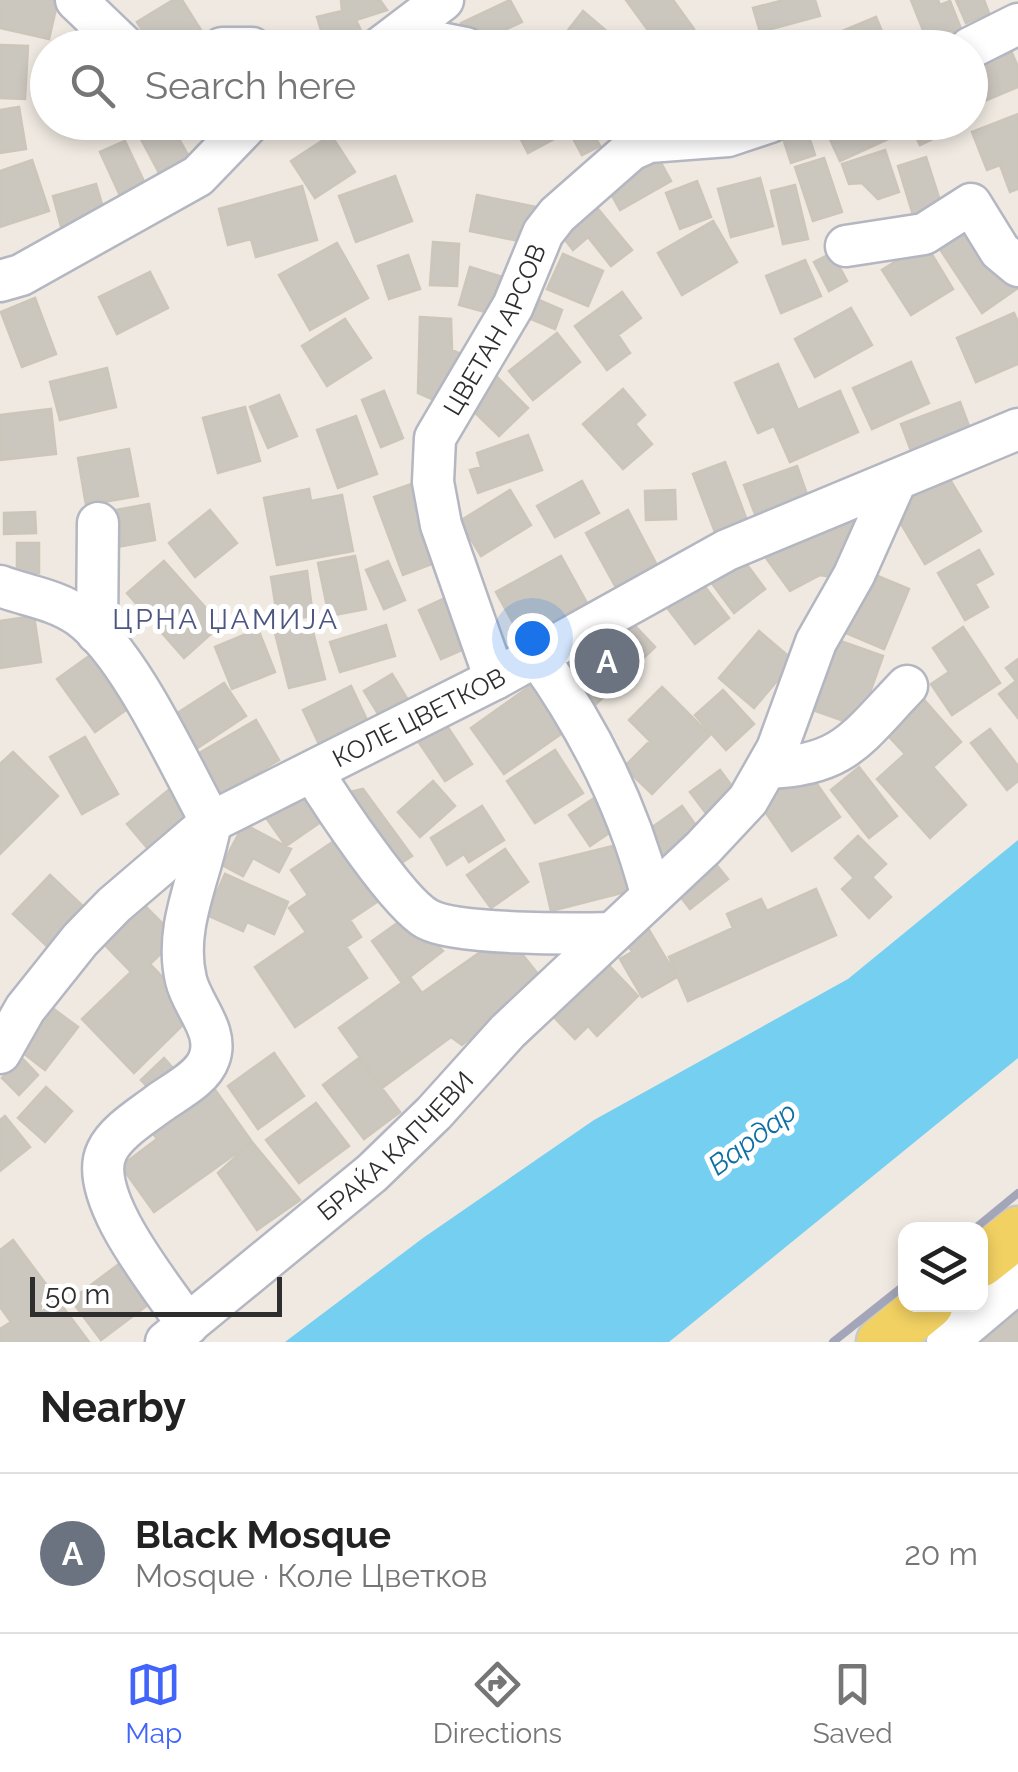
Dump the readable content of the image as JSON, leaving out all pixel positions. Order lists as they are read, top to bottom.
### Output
{
  "streets": {
    "street": ["ЦВЕТАН АРСОВ", "КОЛЕ ЦВЕТКОВ", "БРАЌА КАПЧЕВИ"]
  },
  "crossings": [
    ["ЦВЕТАН АРСОВ", "КОЛЕ ЦВЕТКОВ"],
    ["КОЛЕ ЦВЕТКОВ", "БРАЌА КАПЧЕВИ"]
  ],
  "districts": ["ЦРНА ЏАМИЈА"],
  "water": ["Вардар"],
  "scale_bar": "50 m",
  "page": {
    "search": "Search here",
    "pins": "A",
    "scale": "50 m",
    "heading": "Nearby",
    "list": [
      {
        "mark": "A",
        "name": "Black Mosque",
        "note": "Mosque · Коле Цветков",
        "value": "20 m"
      }
    ],
    "nav": ["Map", "Directions", "Saved"]
  }
}
